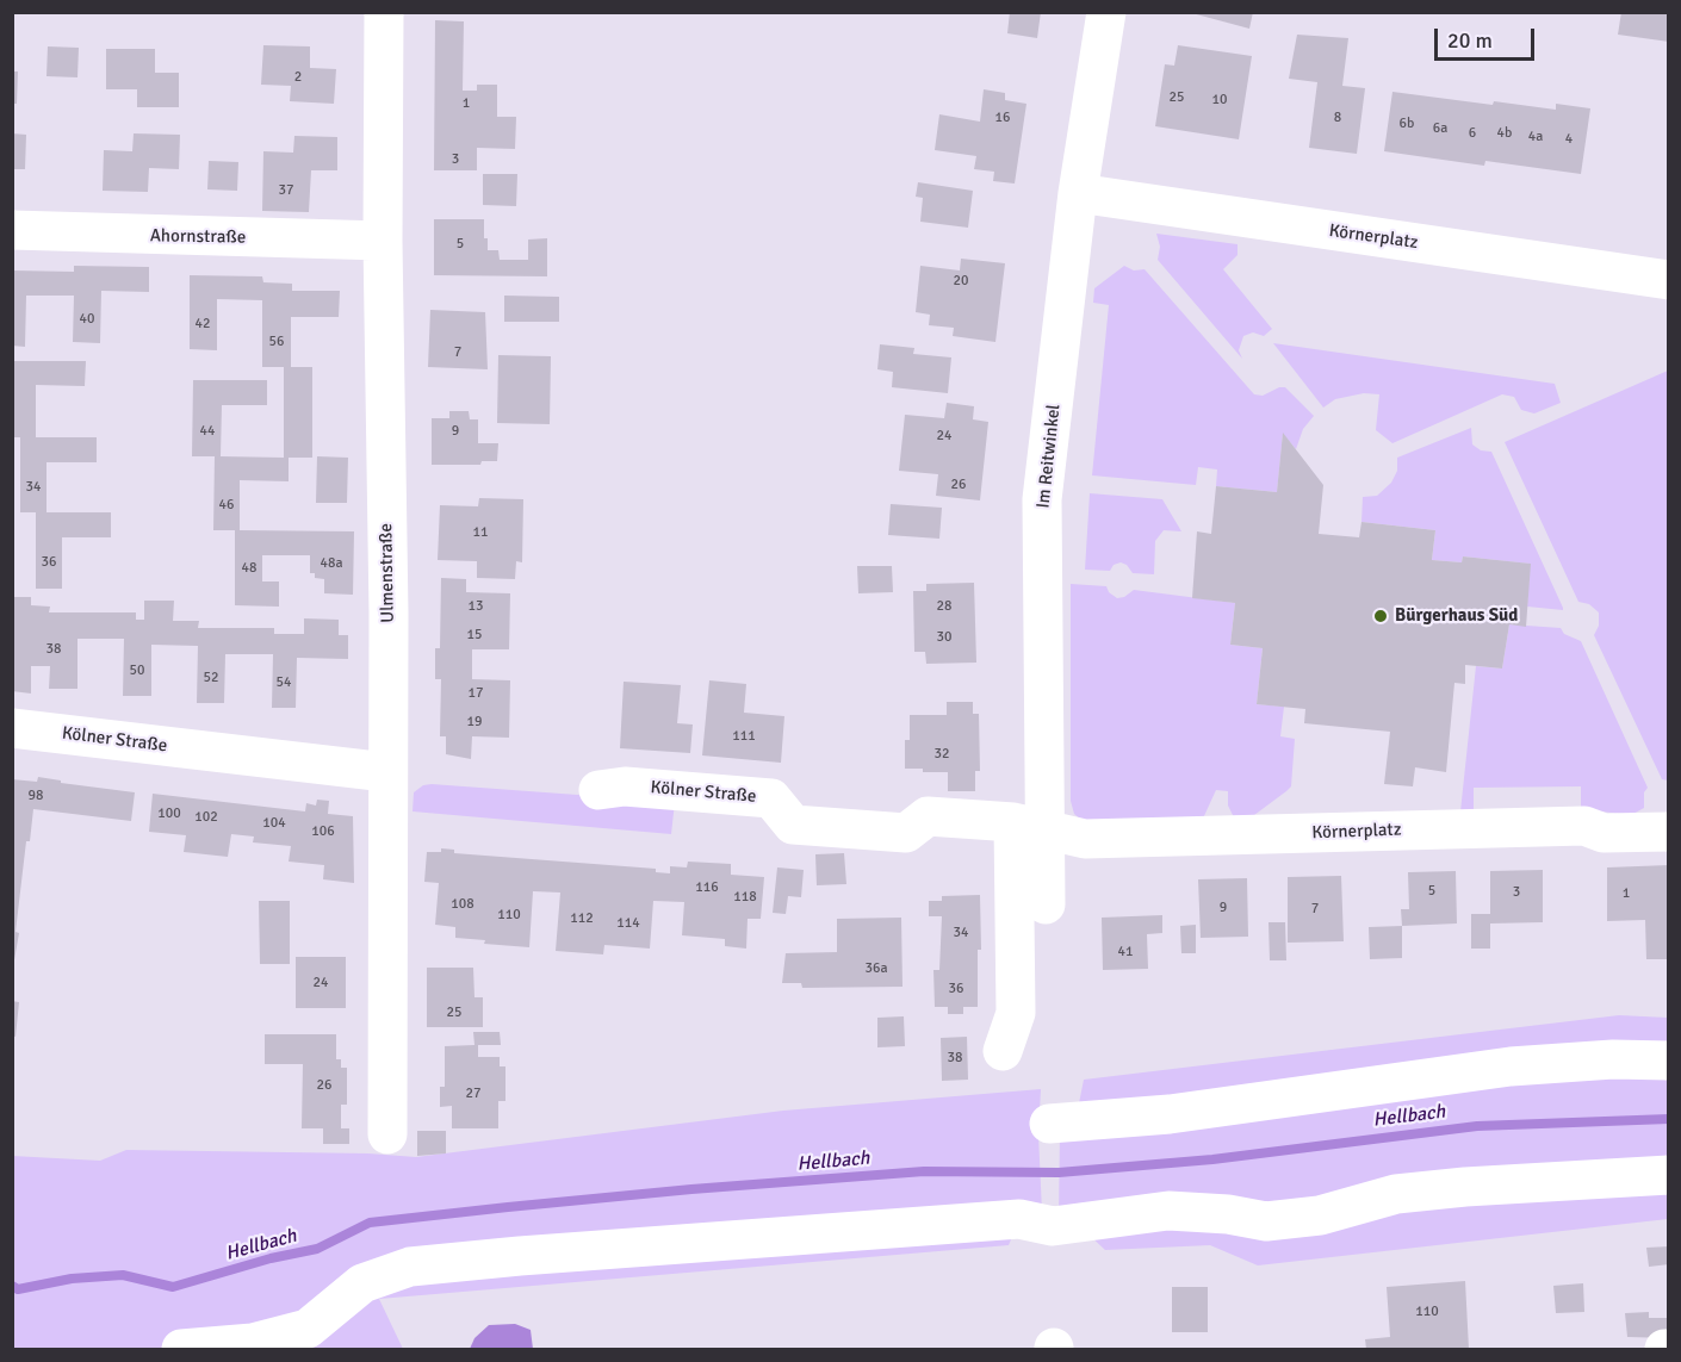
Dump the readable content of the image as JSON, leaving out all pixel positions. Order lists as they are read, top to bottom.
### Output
{
  "streets": {
    "street": [
      "Ahornstraße",
      "Körnerplatz",
      "Im Reitwinkel",
      "Ulmenstraße",
      "Kölner Straße"
    ]
  },
  "crossings": [
    ["Ahornstraße", "Ulmenstraße"],
    ["Körnerplatz", "Im Reitwinkel"],
    ["Körnerplatz", "Kölner Straße"],
    ["Im Reitwinkel", "Kölner Straße"],
    ["Ulmenstraße", "Kölner Straße"]
  ],
  "water": ["Hellbach"],
  "places": ["Bürgerhaus Süd"],
  "house_numbers": [
    "2",
    "25",
    "10",
    "1",
    "16",
    "8",
    "6b",
    "6a",
    "6",
    "4b",
    "4a",
    "4",
    "3",
    "37",
    "5",
    "20",
    "40",
    "42",
    "56",
    "7",
    "44",
    "9",
    "24",
    "26",
    "34",
    "46",
    "11",
    "36",
    "48a",
    "48",
    "13",
    "28",
    "15",
    "30",
    "38",
    "50",
    "52",
    "54",
    "17",
    "19",
    "111",
    "32",
    "98",
    "100",
    "102",
    "104",
    "106",
    "116",
    "5",
    "3",
    "1",
    "118",
    "108",
    "9",
    "7",
    "110",
    "112",
    "114",
    "34",
    "41",
    "36a",
    "24",
    "36",
    "25",
    "38",
    "26",
    "27",
    "110"
  ],
  "scale_bar": "20 m"
}
